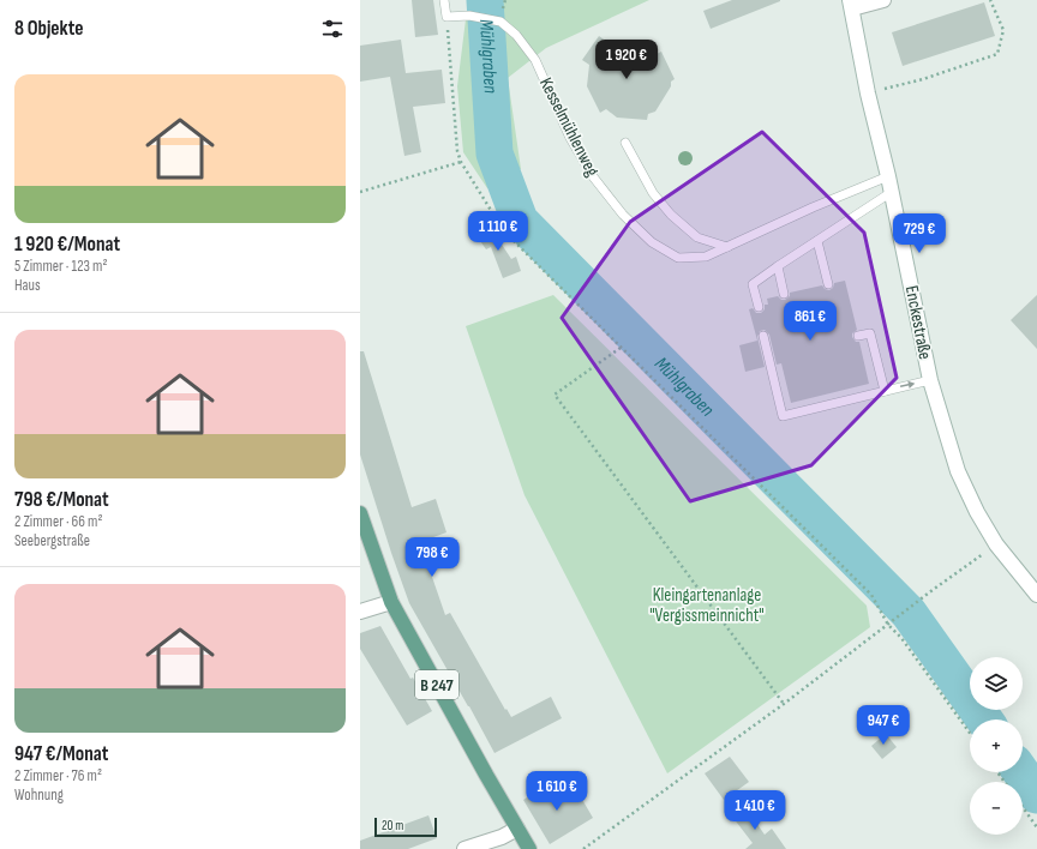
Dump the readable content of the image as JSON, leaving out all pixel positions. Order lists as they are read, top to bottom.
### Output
{
  "streets": {
    "main road": ["Enckestraße", "B 247"],
    "lane": ["Kesselmühlenweg"]
  },
  "crossings": [
    ["Kesselmühlenweg", "Enckestraße"]
  ],
  "water": ["Mühlgraben"],
  "parks": ["Kleingartenanlage \"Vergissmeinnicht\""],
  "scale_bar": "20 m",
  "page": {
    "heading": "8 Objekte",
    "price": [
      "1 920 €",
      "1 110 €",
      "729 €",
      "861 €",
      "798 €",
      "947 €",
      "1 610 €",
      "1 410 €"
    ],
    "list": [
      {
        "name": "1 920 €/Monat",
        "note": "5 Zimmer · 123 m² · Haus"
      },
      {
        "name": "798 €/Monat",
        "note": "2 Zimmer · 66 m² · Seebergstraße"
      },
      {
        "name": "947 €/Monat",
        "note": "2 Zimmer · 76 m² · Wohnung"
      }
    ],
    "map_buttons": ["+", "−"],
    "scale": "20 m"
  }
}
